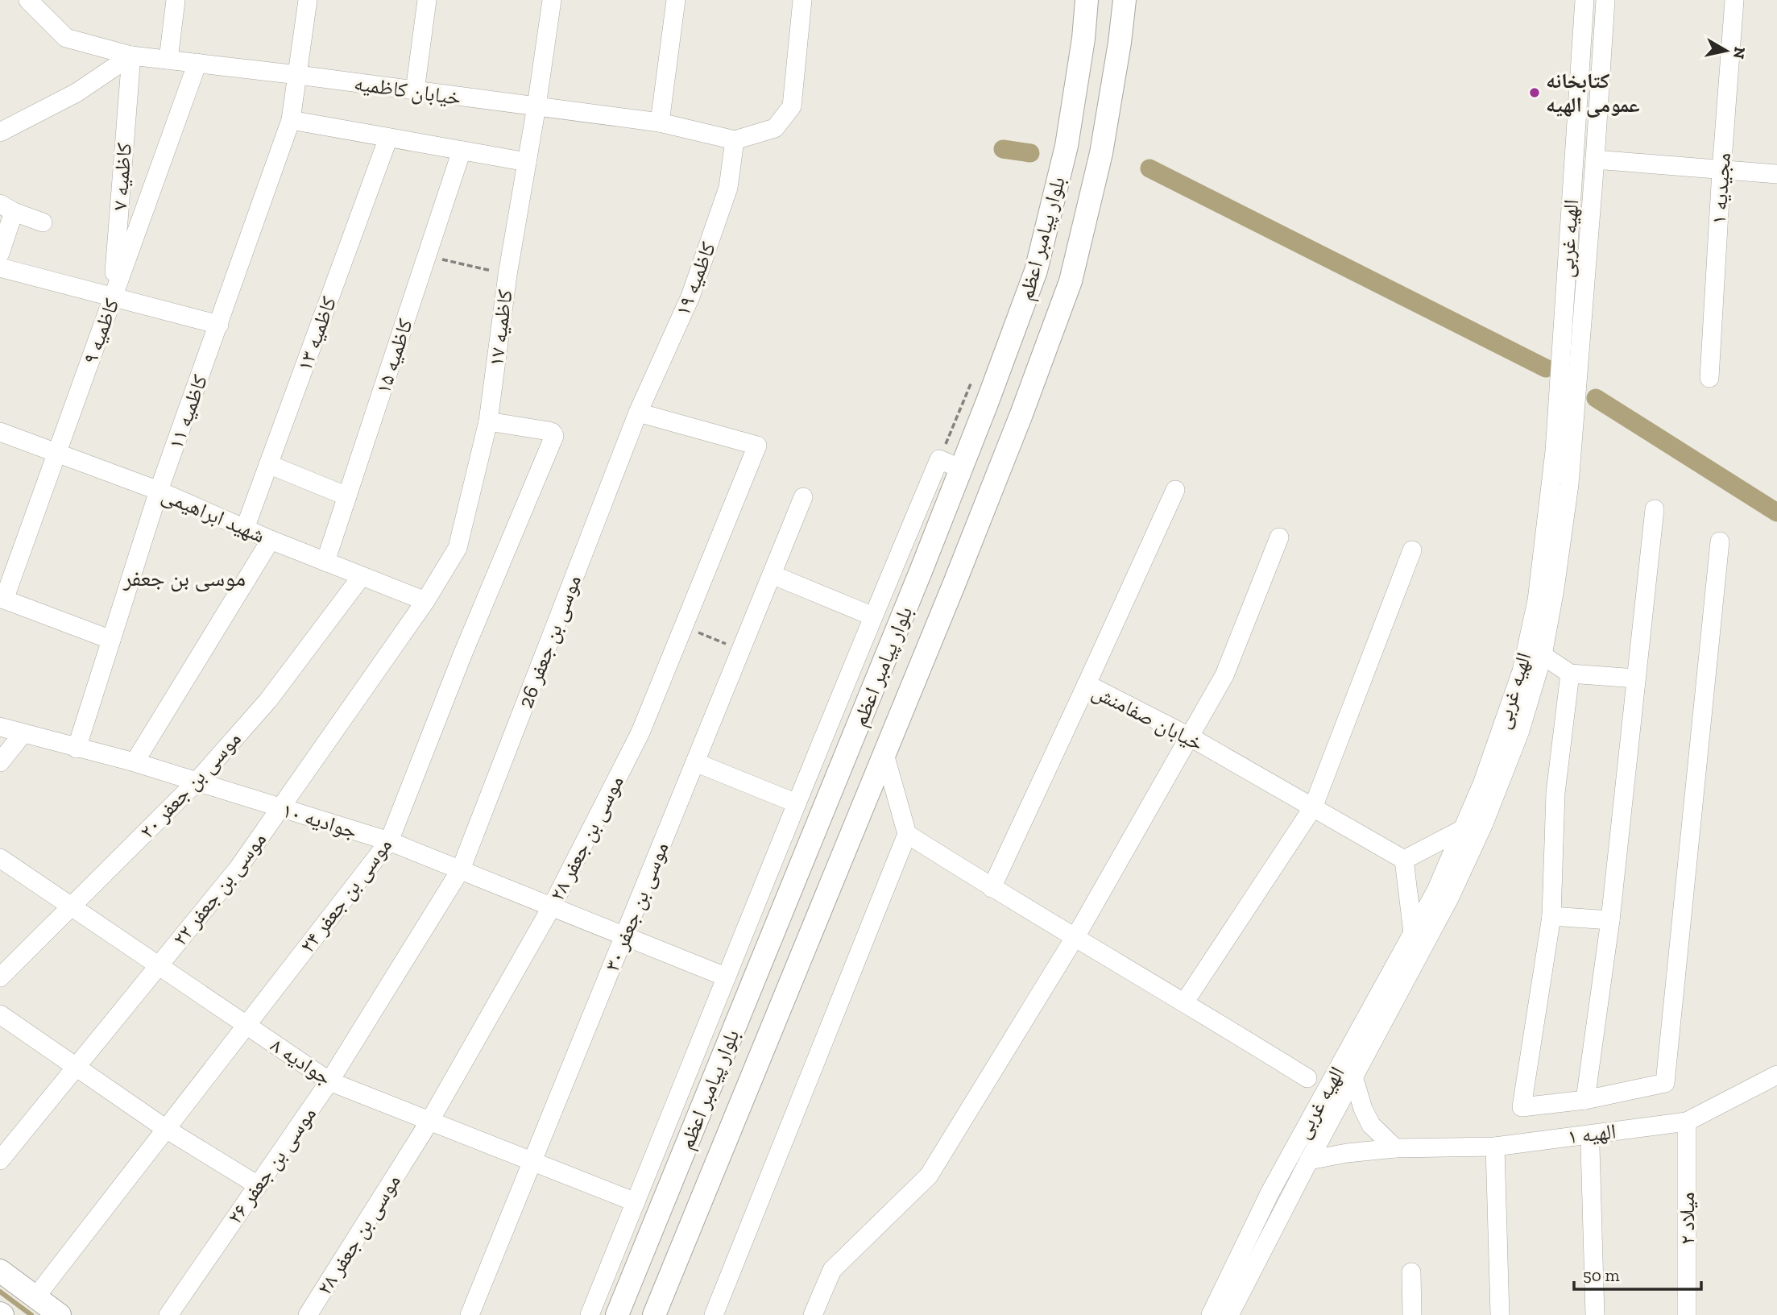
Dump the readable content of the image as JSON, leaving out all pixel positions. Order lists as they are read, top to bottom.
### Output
{
  "streets": {
    "main road": ["بلوار پیامبر اعظم"],
    "street": [
      "خیابان کاظمیه",
      "کاظمیه ۷",
      "مجیدیه ۱",
      "الهیه غربی",
      "کاظمیه ۱۹",
      "کاظمیه ۱۷",
      "کاظمیه ۹",
      "کاظمیه ۱۳",
      "کاظمیه ۱۵",
      "کاظمیه ۱۱",
      "شهید ابراهیمی",
      "موسی بن جعفر 26",
      "خیابان صفامنش",
      "موسی بن جعفر ۲۰",
      "جوادیه ۱۰",
      "موسی بن جعفر ۲۸",
      "موسی بن جعفر ۲۲",
      "موسی بن جعفر ۲۴",
      "موسی بن جعفر ۳۰",
      "جوادیه ۸",
      "الهیه ۱",
      "موسی بن جعفر ۲۶",
      "میلاد ۲"
    ]
  },
  "crossings": [
    ["خیابان کاظمیه", "کاظمیه ۷"],
    ["خیابان کاظمیه", "کاظمیه ۱۹"],
    ["خیابان کاظمیه", "کاظمیه ۱۷"],
    ["خیابان کاظمیه", "کاظمیه ۹"],
    ["خیابان کاظمیه", "کاظمیه ۱۱"],
    ["کاظمیه ۷", "کاظمیه ۹"],
    ["الهیه غربی", "الهیه ۱"],
    ["کاظمیه ۱۹", "موسی بن جعفر 26"],
    ["کاظمیه ۱۹", "موسی بن جعفر ۲۸"],
    ["کاظمیه ۱۷", "موسی بن جعفر ۲۲"],
    ["کاظمیه ۱۷", "موسی بن جعفر ۲۴"],
    ["کاظمیه ۹", "شهید ابراهیمی"],
    ["کاظمیه ۱۳", "شهید ابراهیمی"],
    ["کاظمیه ۱۵", "شهید ابراهیمی"],
    ["کاظمیه ۱۱", "شهید ابراهیمی"],
    ["کاظمیه ۱۱", "جوادیه ۱۰"],
    ["شهید ابراهیمی", "موسی بن جعفر ۲۰"],
    ["شهید ابراهیمی", "موسی بن جعفر ۲۲"],
    ["موسی بن جعفر 26", "جوادیه ۱۰"],
    ["موسی بن جعفر 26", "موسی بن جعفر ۲۸"],
    ["موسی بن جعفر 26", "موسی بن جعفر ۲۶"],
    ["موسی بن جعفر ۲۰", "جوادیه ۱۰"],
    ["موسی بن جعفر ۲۰", "جوادیه ۸"],
    ["جوادیه ۱۰", "موسی بن جعفر ۲۸"],
    ["جوادیه ۱۰", "موسی بن جعفر ۲۲"],
    ["جوادیه ۱۰", "موسی بن جعفر ۲۴"],
    ["جوادیه ۱۰", "موسی بن جعفر ۳۰"],
    ["جوادیه ۱۰", "موسی بن جعفر ۲۶"],
    ["موسی بن جعفر ۲۸", "جوادیه ۸"],
    ["موسی بن جعفر ۲۲", "جوادیه ۸"],
    ["موسی بن جعفر ۲۴", "جوادیه ۸"],
    ["موسی بن جعفر ۳۰", "جوادیه ۸"],
    ["جوادیه ۸", "موسی بن جعفر ۲۶"],
    ["الهیه ۱", "میلاد ۲"]
  ],
  "districts": ["موسی بن جعفر"],
  "places": ["کتابخانه عمومی الهیه"],
  "scale_bar": "50 m",
  "north": "right"
}
